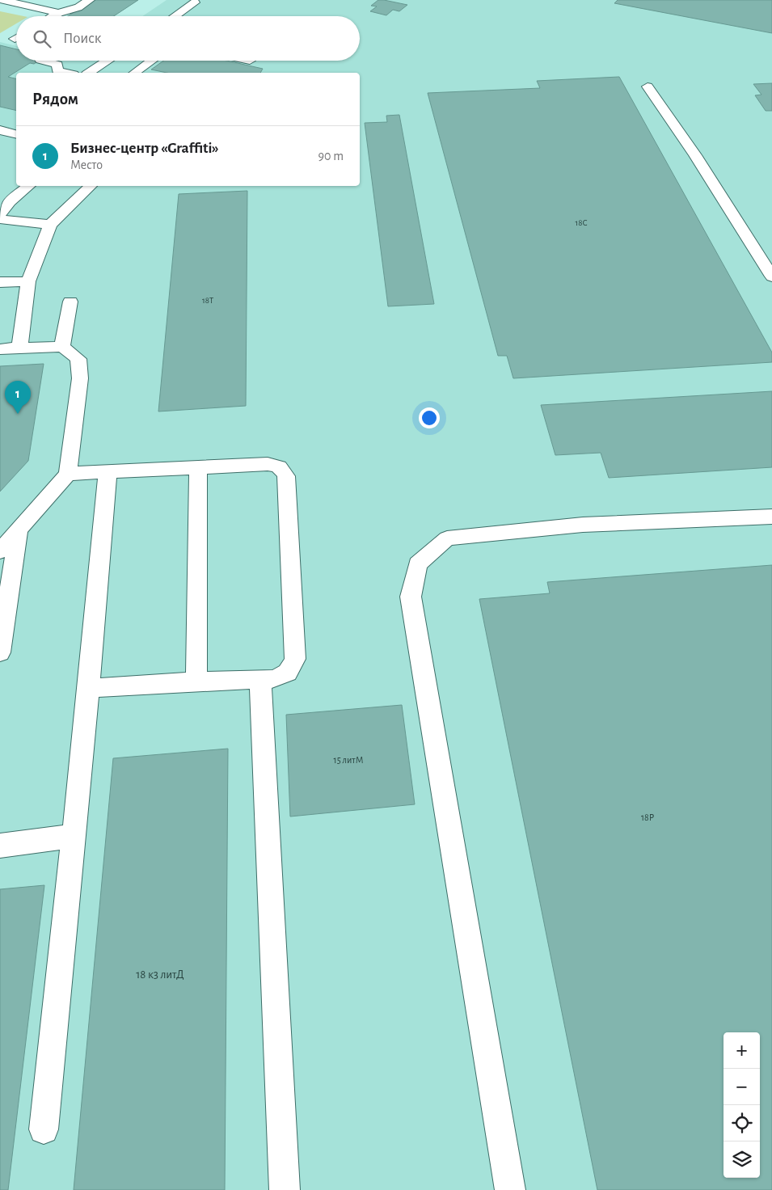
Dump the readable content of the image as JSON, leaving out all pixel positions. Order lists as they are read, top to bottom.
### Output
{
  "house_numbers": [
    "18С",
    "18Т",
    "15 литМ",
    "18Р",
    "18 к3 литД"
  ],
  "page": {
    "search": "Поиск",
    "heading": "Рядом",
    "list": [
      {
        "mark": "1",
        "name": "Бизнес-центр «Graffiti»",
        "note": "Место",
        "value": "90 m"
      }
    ],
    "pins": "1",
    "map_buttons": ["+", "−"]
  }
}
